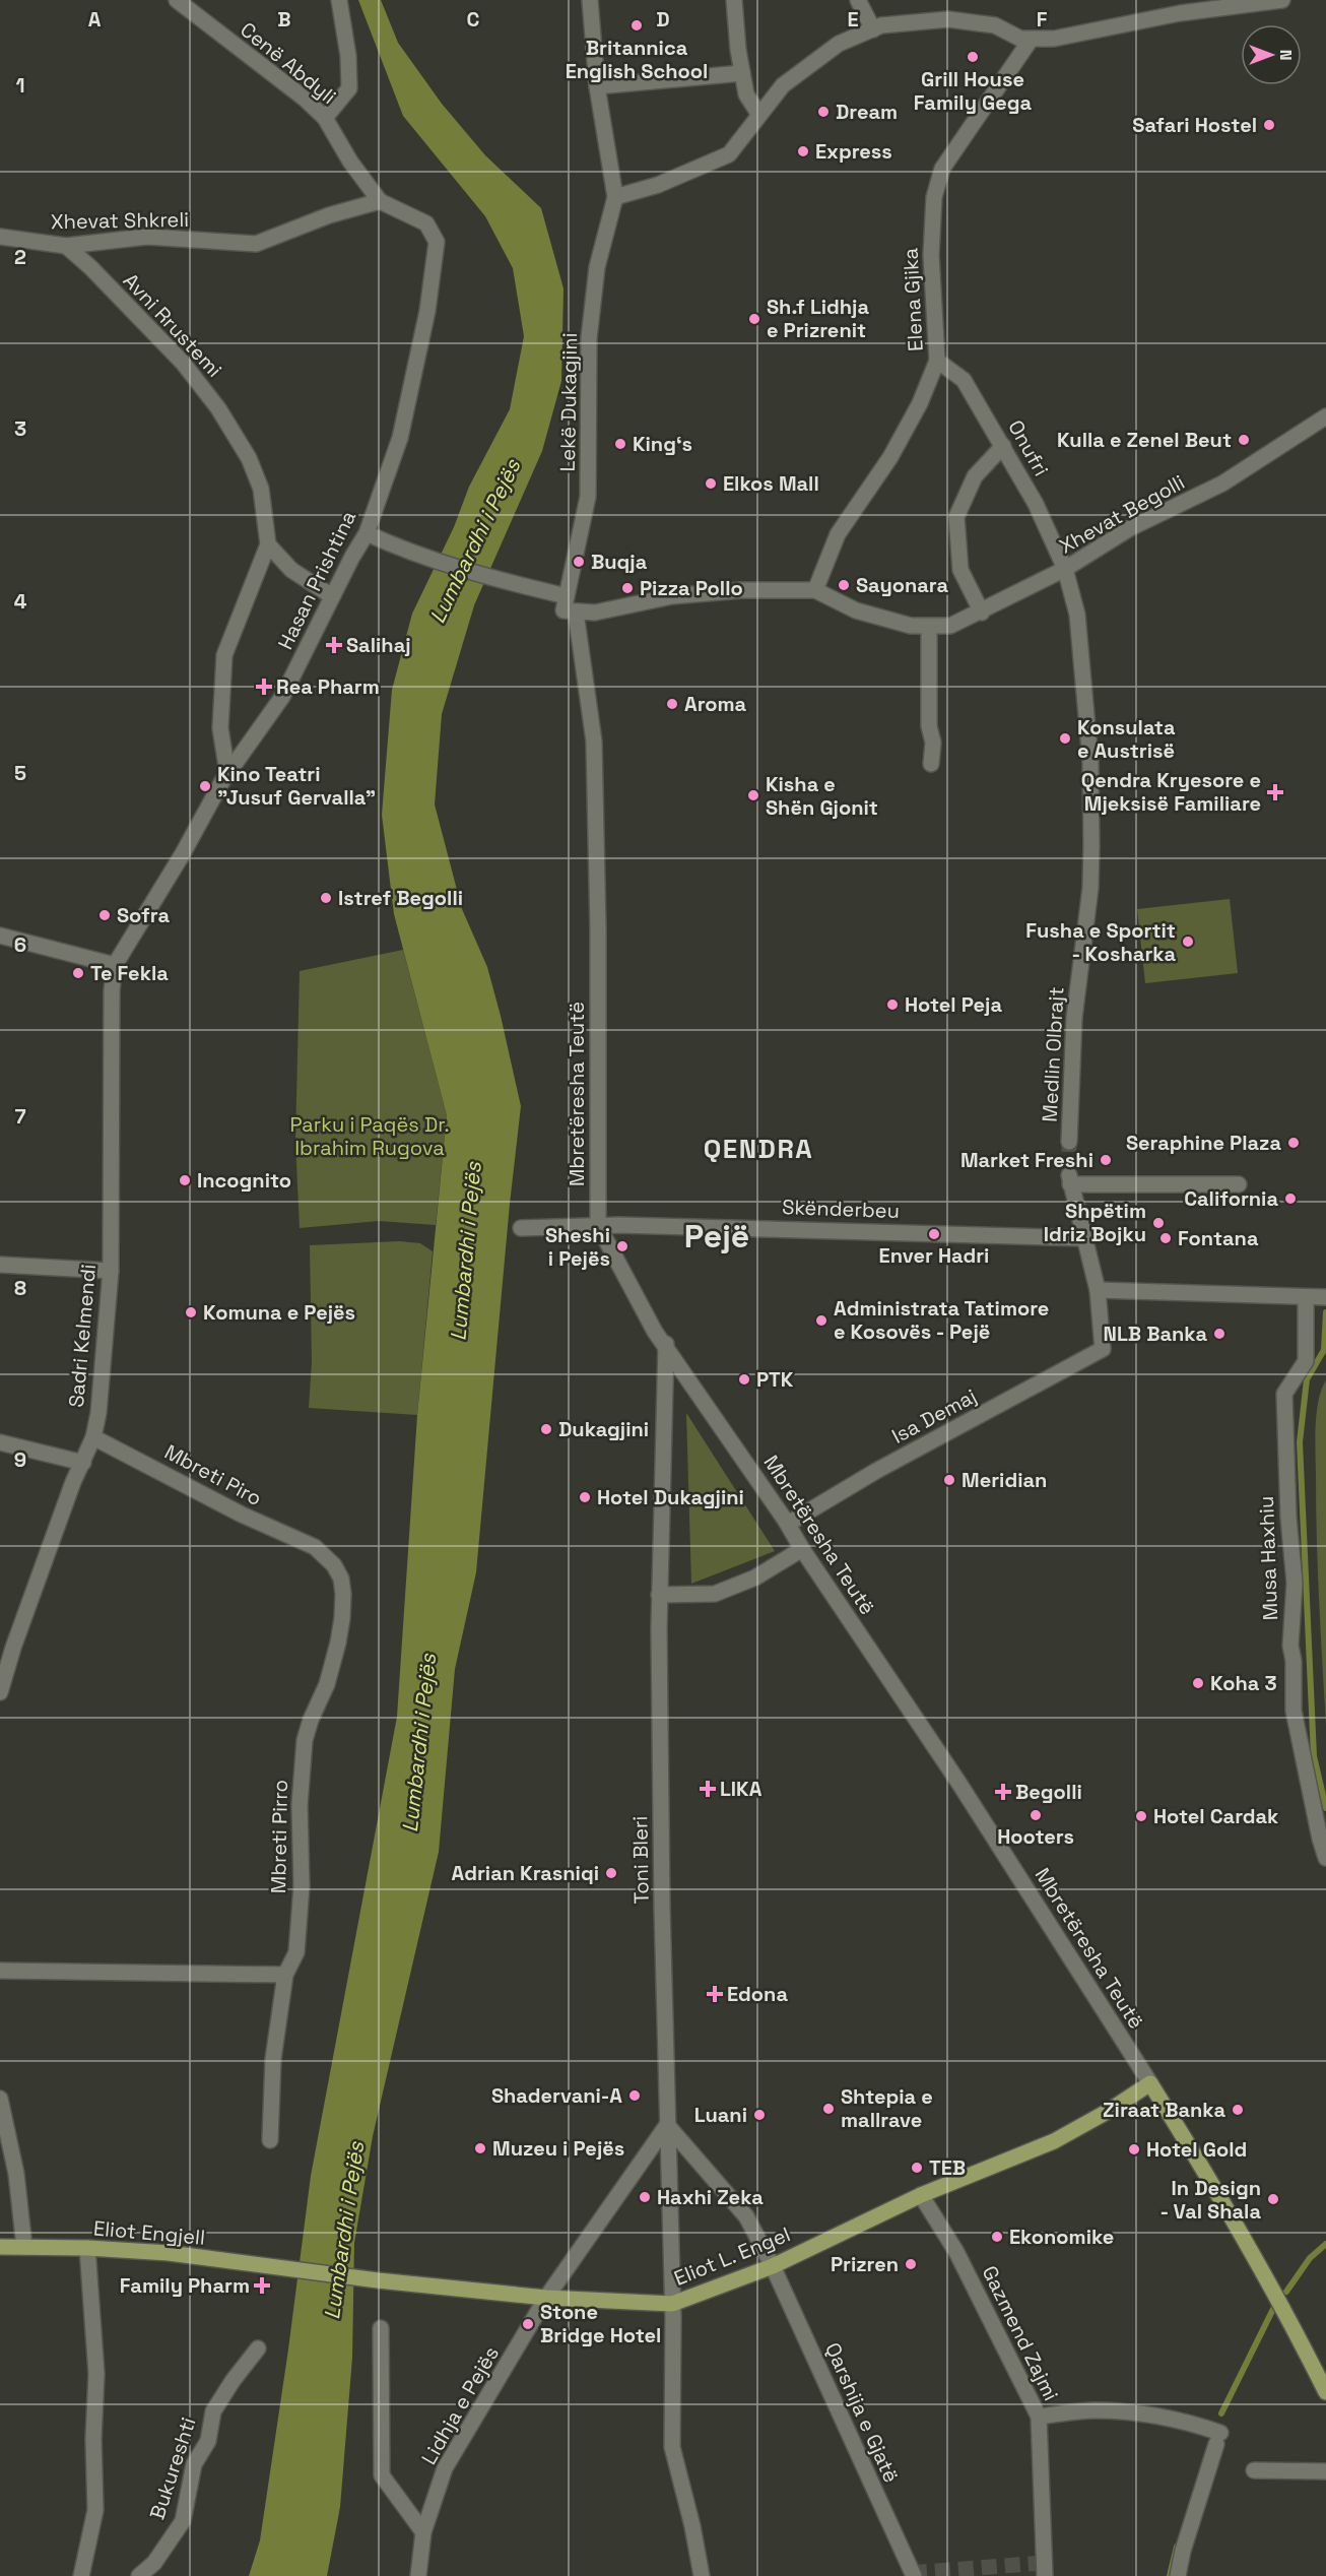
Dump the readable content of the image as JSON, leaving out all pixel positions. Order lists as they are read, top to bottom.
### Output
{
  "streets": {
    "main road": ["Mbretëresha Teutë", "Eliot Engjell", "Eliot L. Engel"],
    "street": [
      "Cenë Abdyli",
      "Xhevat Shkreli",
      "Elena Gjika",
      "Avni Rrustemi",
      "Lekë Dukagjini",
      "Onufri",
      "Xhevat Begolli",
      "Hasan Prishtina",
      "Medlin Olbrajt",
      "Skënderbeu",
      "Sadri Kelmendi",
      "Isa Demaj",
      "Mbreti Piro",
      "Musa Haxhiu",
      "Mbreti Pirro",
      "Toni Bleri",
      "Gazmend Zajmi",
      "Lidhja e Pejës",
      "Qarshija e Gjatë",
      "Bukureshti"
    ]
  },
  "crossings": [
    ["Cenë Abdyli", "Xhevat Shkreli"],
    ["Cenë Abdyli", "Hasan Prishtina"],
    ["Xhevat Shkreli", "Avni Rrustemi"],
    ["Xhevat Shkreli", "Hasan Prishtina"],
    ["Elena Gjika", "Onufri"],
    ["Elena Gjika", "Xhevat Begolli"],
    ["Avni Rrustemi", "Hasan Prishtina"],
    ["Onufri", "Xhevat Begolli"],
    ["Onufri", "Medlin Olbrajt"],
    ["Xhevat Begolli", "Medlin Olbrajt"],
    ["Xhevat Begolli", "Mbretëresha Teutë"],
    ["Hasan Prishtina", "Sadri Kelmendi"],
    ["Mbretëresha Teutë", "Skënderbeu"],
    ["Mbretëresha Teutë", "Isa Demaj"],
    ["Mbretëresha Teutë", "Toni Bleri"],
    ["Mbretëresha Teutë", "Eliot L. Engel"],
    ["Sadri Kelmendi", "Mbreti Piro"],
    ["Mbreti Piro", "Mbreti Pirro"],
    ["Toni Bleri", "Eliot L. Engel"],
    ["Toni Bleri", "Qarshija e Gjatë"],
    ["Eliot Engjell", "Eliot L. Engel"],
    ["Eliot L. Engel", "Gazmend Zajmi"],
    ["Eliot L. Engel", "Lidhja e Pejës"],
    ["Eliot L. Engel", "Qarshija e Gjatë"]
  ],
  "districts": ["QENDRA", "Pejë"],
  "water": ["Lumbardhi i Pejës"],
  "parks": ["Parku i Paqës Dr. Ibrahim Rugova"],
  "places": {
    "other": [
      "Britannica English School",
      "Grill House Family Gega",
      "Dream",
      "Safari Hostel",
      "Express",
      "Sh.f Lidhja e Prizrenit",
      "Kulla e Zenel Beut",
      "King‘s",
      "Elkos Mall",
      "Buqja",
      "Sayonara",
      "Pizza Pollo",
      "Aroma",
      "Konsulata e Austrisë",
      "Kino Teatri \"Jusuf Gervalla\"",
      "Kisha e Shën Gjonit",
      "Istref Begolli",
      "Sofra",
      "Fusha e Sportit - Kosharka",
      "Te Fekla",
      "Hotel Peja",
      "Seraphine Plaza",
      "Market Freshi",
      "Incognito",
      "California",
      "Shpëtim Idriz Bojku",
      "Enver Hadri",
      "Fontana",
      "Sheshi i Pejës",
      "Komuna e Pejës",
      "Administrata Tatimore e Kosovës - Pejë",
      "NLB Banka",
      "PTK",
      "Dukagjini",
      "Meridian",
      "Hotel Dukagjini",
      "Koha 3",
      "Hooters",
      "Hotel Cardak",
      "Adrian Krasniqi",
      "Shadervani-A",
      "Shtepia e mallrave",
      "Ziraat Banka",
      "Luani",
      "Muzeu i Pejës",
      "Hotel Gold",
      "TEB",
      "Haxhi Zeka",
      "In Design - Val Shala",
      "Ekonomike",
      "Prizren",
      "Stone Bridge Hotel"
    ],
    "health": [
      "Salihaj",
      "Rea Pharm",
      "Qendra Kryesore e Mjeksisë Familiare",
      "LIKA",
      "Begolli",
      "Edona",
      "Family Pharm"
    ]
  },
  "north": "right",
  "grid": {
    "columns": [
      "A",
      "B",
      "C",
      "D",
      "E",
      "F"
    ],
    "rows": [
      "1",
      "2",
      "3",
      "4",
      "5",
      "6",
      "7",
      "8",
      "9"
    ]
  }
}
